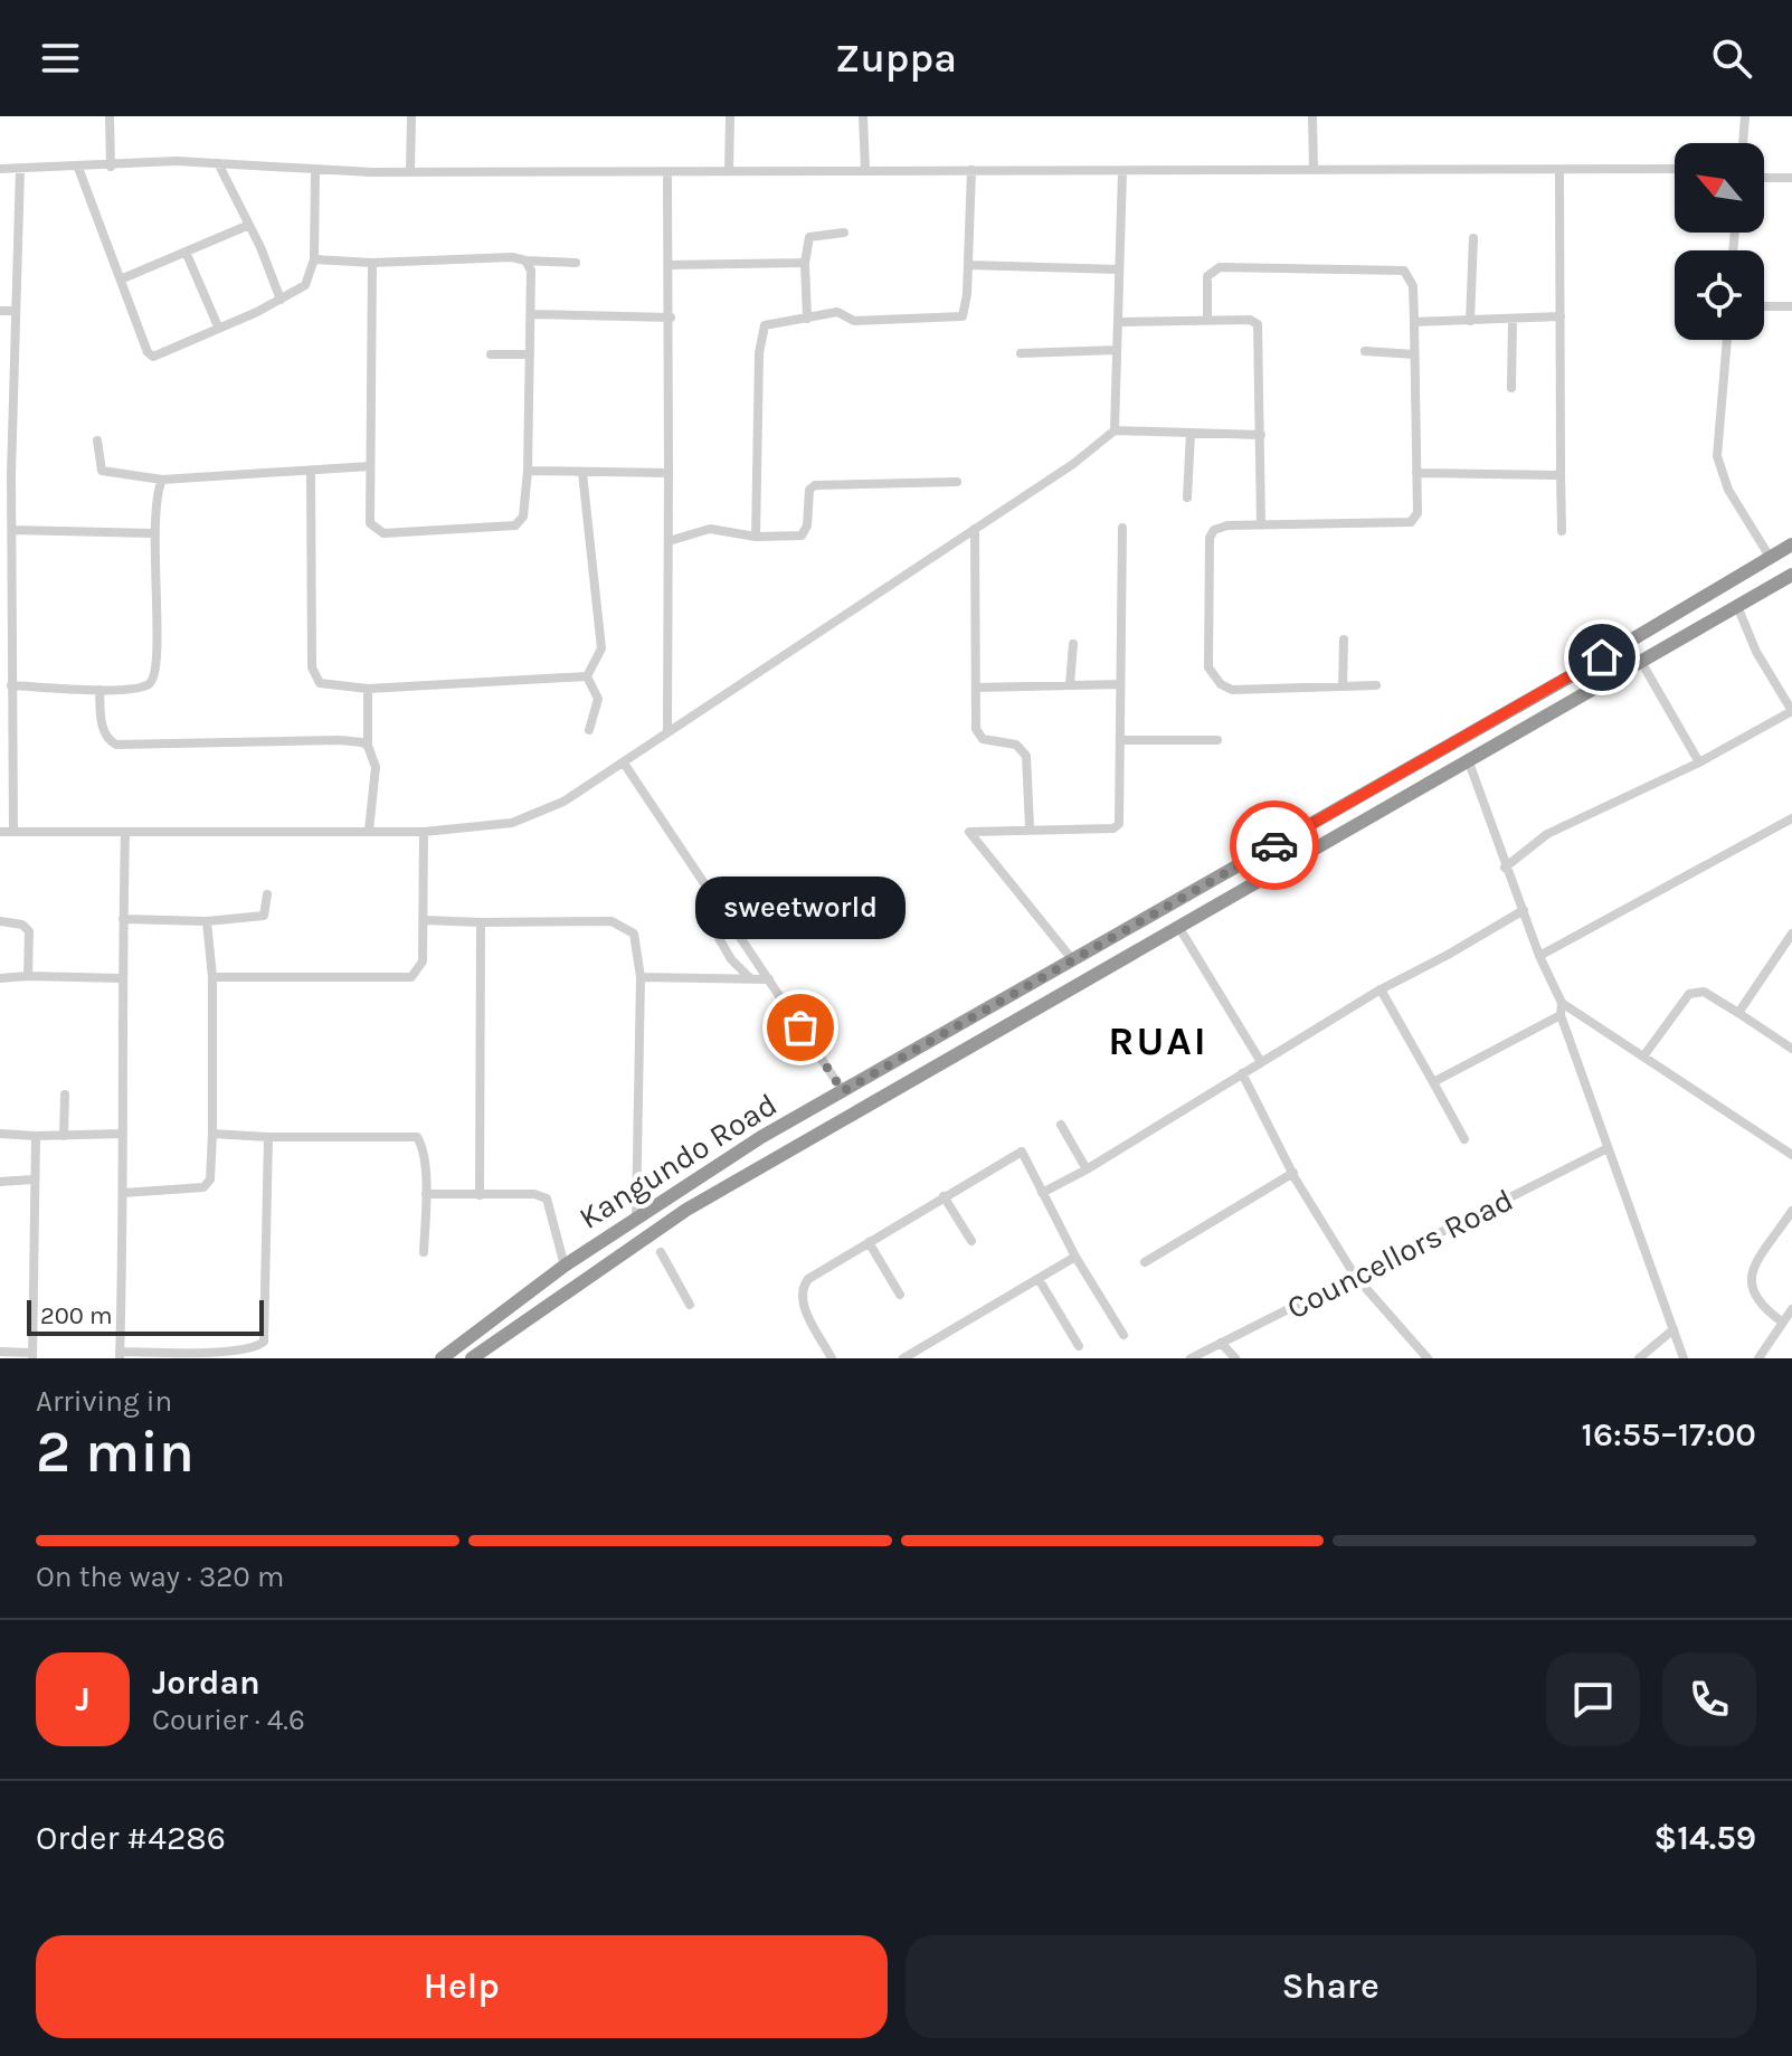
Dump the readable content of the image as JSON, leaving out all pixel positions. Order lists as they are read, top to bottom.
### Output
{
  "streets": {
    "highway": ["Kangundo Road"],
    "street": ["Councellors Road"]
  },
  "districts": ["RUAI"],
  "places": ["sweetworld"],
  "scale_bar": "200 m",
  "north": "top left",
  "page": {
    "header": "Zuppa",
    "bubble": "sweetworld",
    "scale": "200 m",
    "heading": ["2 min", "Arriving in", "16:55–17:00"],
    "panel": [
      "Jordan",
      "Courier · 4.6",
      "Order #4286",
      "$14.59"
    ],
    "bar": "On the way · 320 m",
    "round": "J",
    "buttons": ["Help", "Share"]
  }
}
